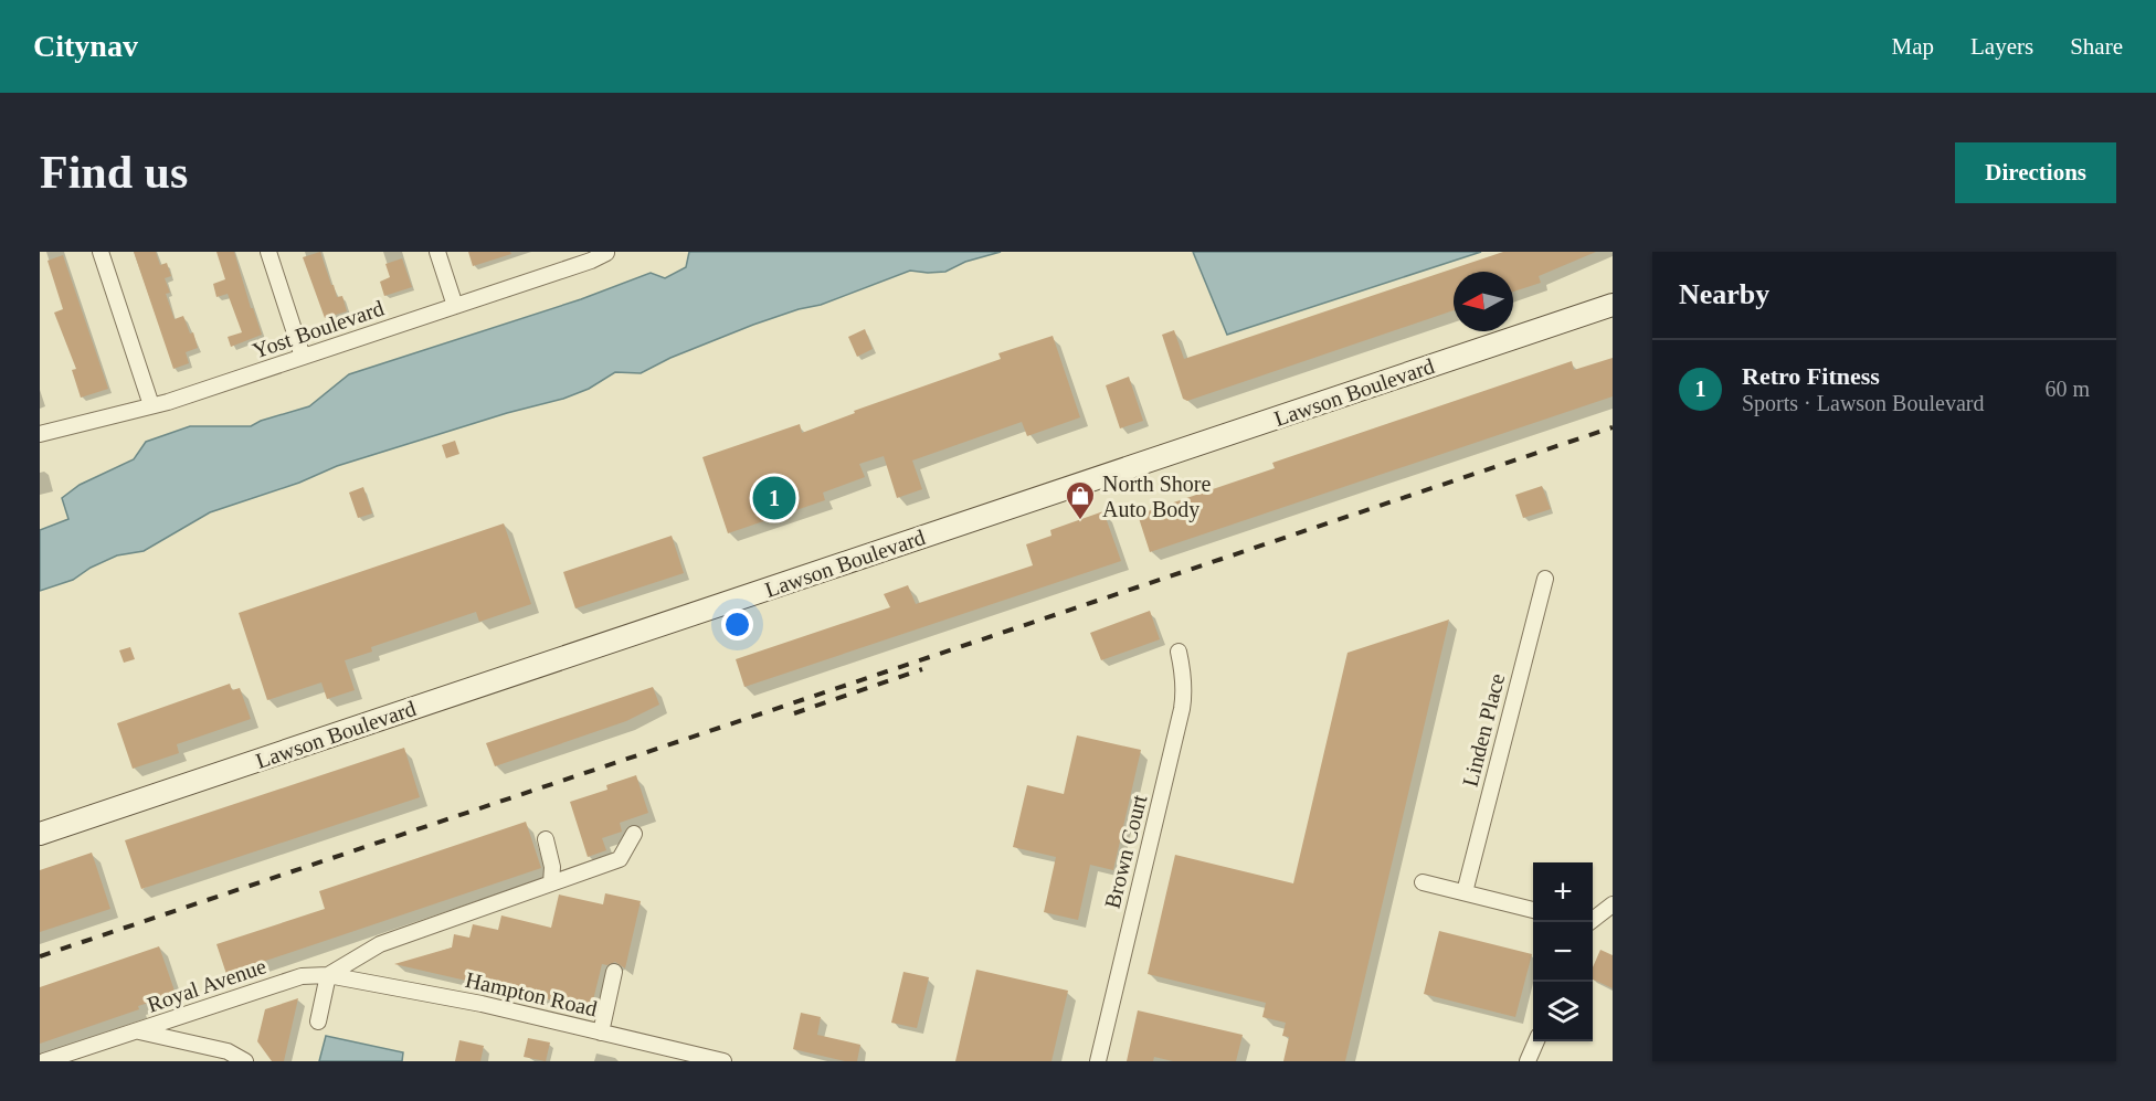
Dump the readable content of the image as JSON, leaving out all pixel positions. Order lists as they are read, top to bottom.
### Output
{
  "streets": {
    "main road": ["Lawson Boulevard"],
    "street": [
      "Yost Boulevard",
      "Linden Place",
      "Brown Court",
      "Royal Avenue",
      "Hampton Road"
    ]
  },
  "crossings": [
    ["Royal Avenue", "Hampton Road"]
  ],
  "places": {
    "shop": ["North Shore Auto Body"]
  },
  "north": "left",
  "page": {
    "header": "Citynav",
    "nav": ["Map", "Layers", "Share"],
    "buttons": "Directions",
    "title": "Find us",
    "heading": "Nearby",
    "list": [
      {
        "mark": "1",
        "name": "Retro Fitness",
        "note": "Sports · Lawson Boulevard",
        "value": "60 m"
      }
    ],
    "pins": "1",
    "map_buttons": ["+", "−"]
  }
}
